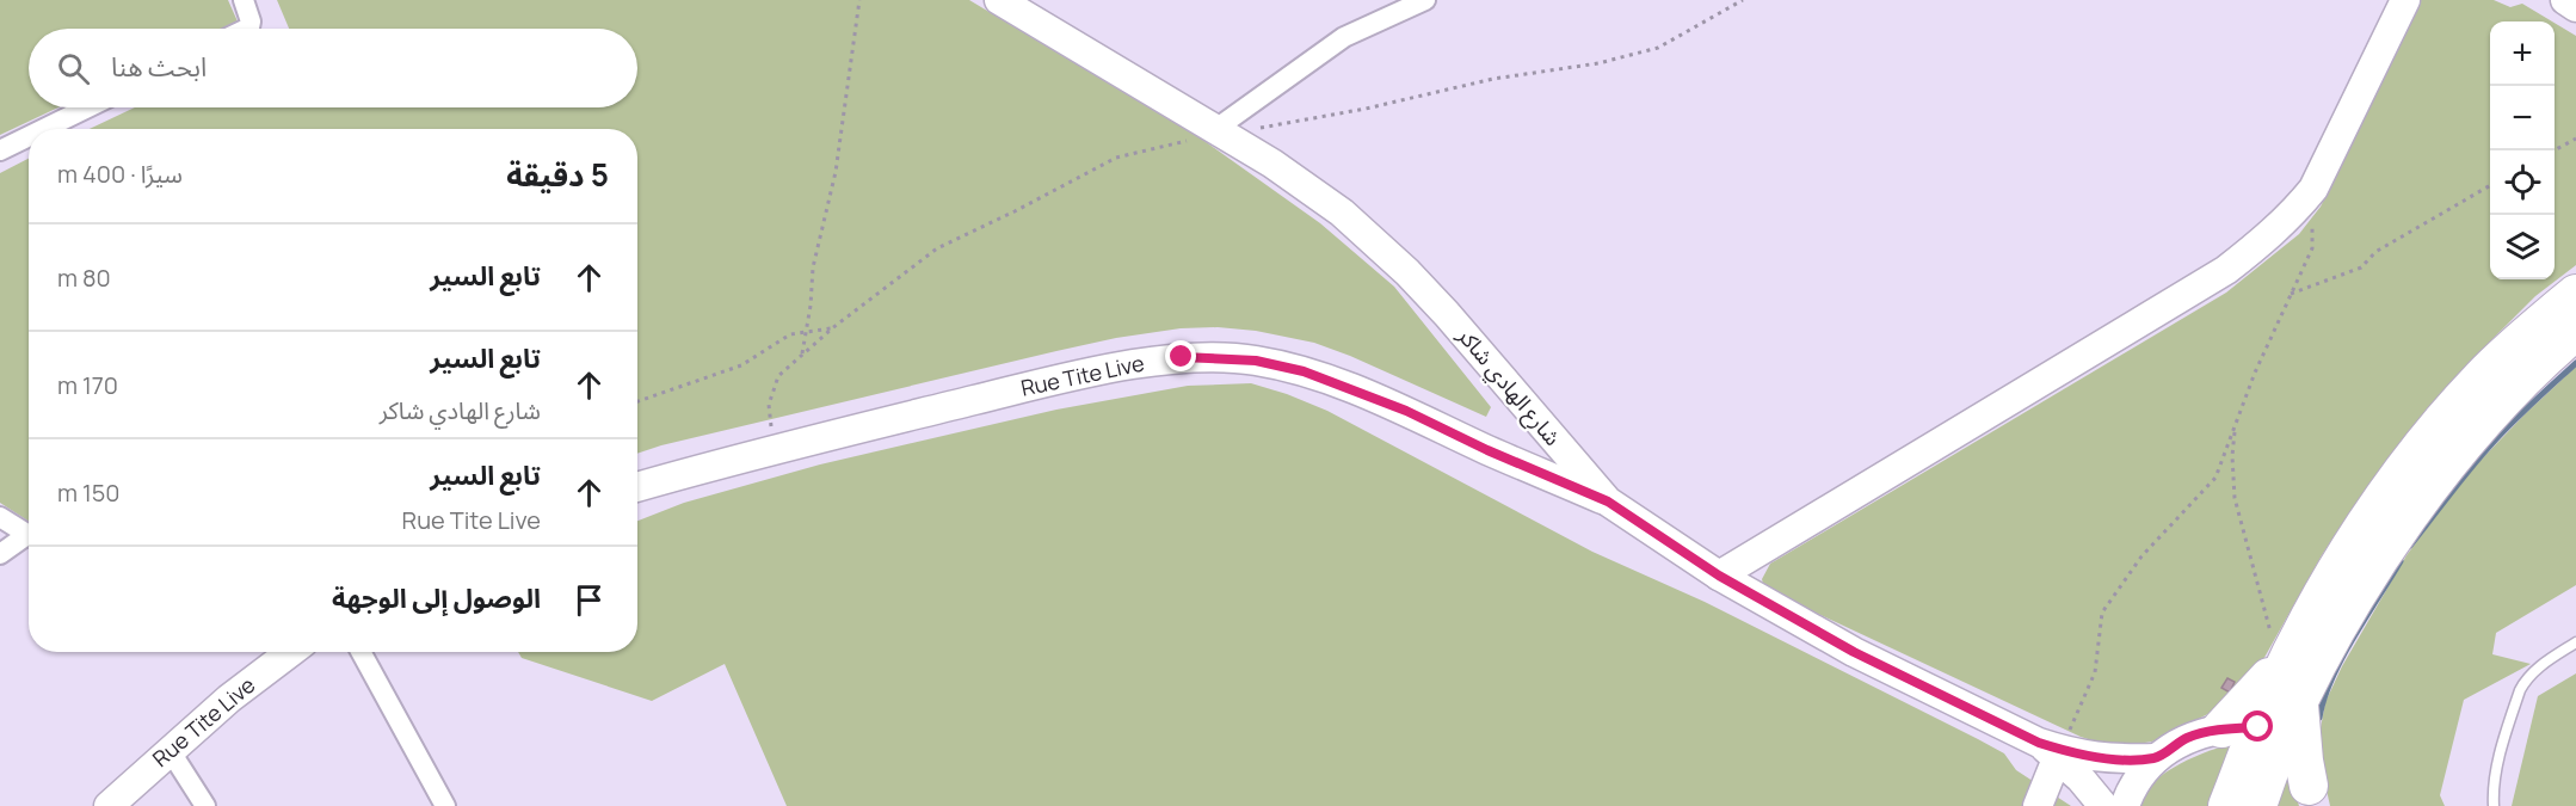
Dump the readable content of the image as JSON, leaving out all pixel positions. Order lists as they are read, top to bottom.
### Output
{
  "streets": {
    "street": ["Rue Tite Live", "شارع الهادي شاكر"]
  },
  "crossings": [
    ["Rue Tite Live", "شارع الهادي شاكر"]
  ],
  "page": {
    "map_buttons": ["+", "−"],
    "search": "ابحث هنا",
    "heading": ["5 دقيقة", "سيرًا · 400 m"],
    "list": [
      ["تابع السير", "80 m"],
      ["تابع السير", "شارع الهادي شاكر", "170 m"],
      ["تابع السير", "Rue Tite Live", "150 m"],
      "الوصول إلى الوجهة"
    ]
  }
}
